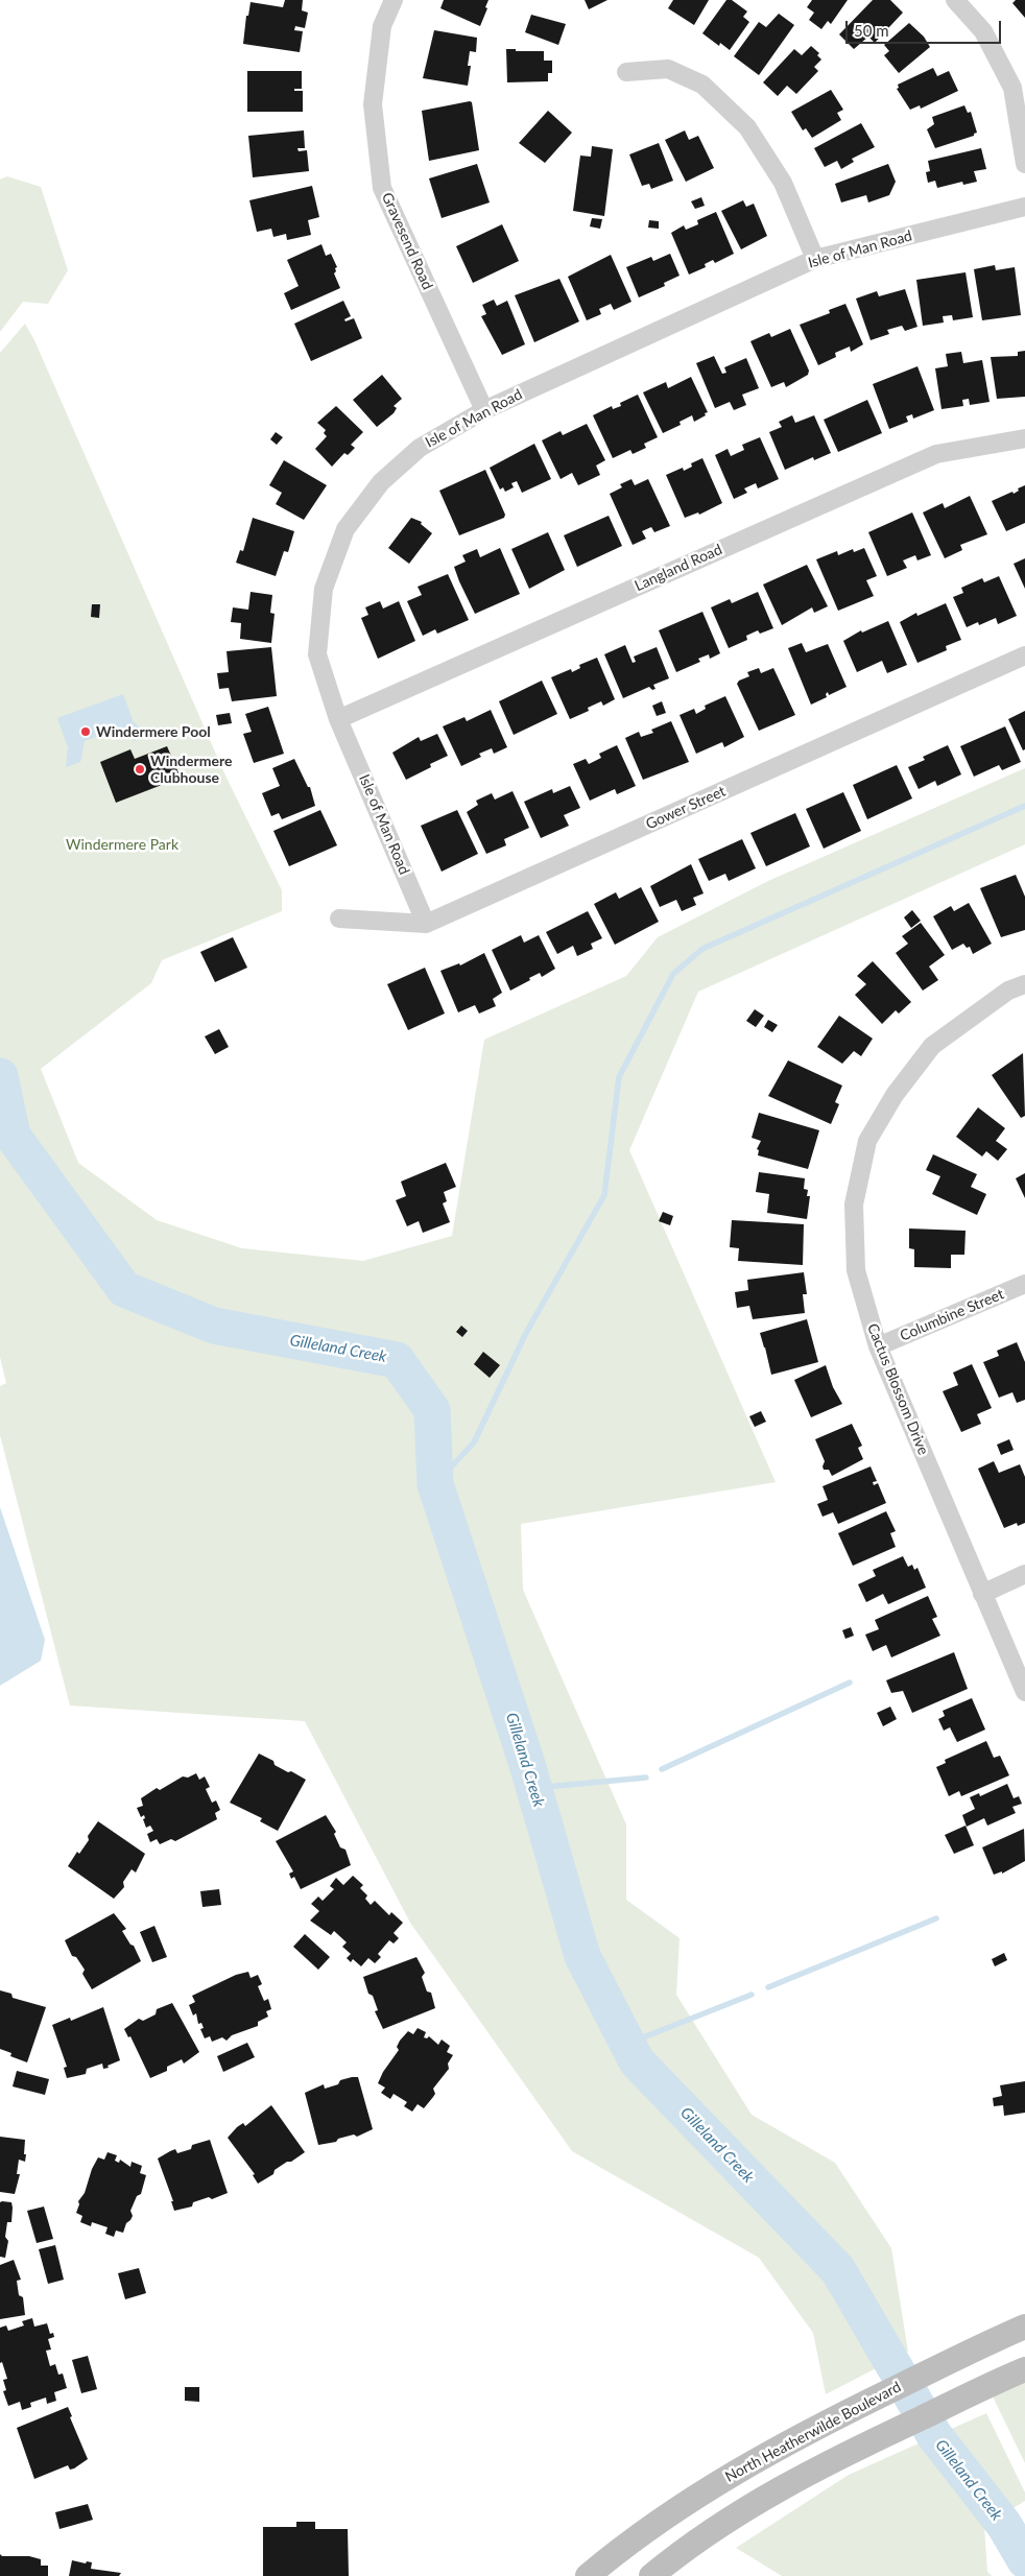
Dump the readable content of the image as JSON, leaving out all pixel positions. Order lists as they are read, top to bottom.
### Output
{
  "streets": {
    "main road": ["North Heatherwilde Boulevard"],
    "street": [
      "Gravesend Road",
      "Isle of Man Road",
      "Langland Road",
      "Gower Street",
      "Columbine Street",
      "Cactus Blossom Drive"
    ]
  },
  "crossings": [
    ["Gravesend Road", "Isle of Man Road"],
    ["Isle of Man Road", "Langland Road"],
    ["Isle of Man Road", "Gower Street"],
    ["Columbine Street", "Cactus Blossom Drive"]
  ],
  "water": ["Gilleland Creek"],
  "parks": ["Windermere Park"],
  "places": ["Windermere Pool", "Windermere Clubhouse"],
  "scale_bar": "50 m"
}
